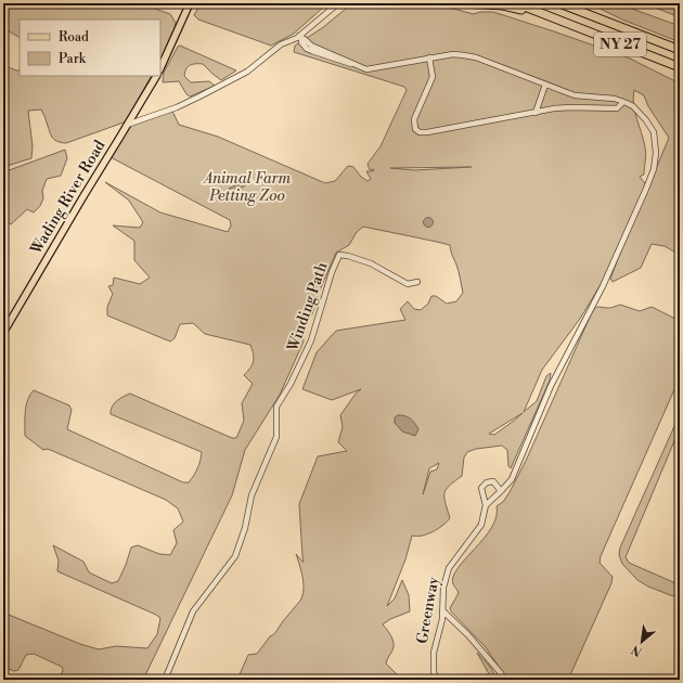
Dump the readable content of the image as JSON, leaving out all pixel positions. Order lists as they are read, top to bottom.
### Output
{
  "streets": {
    "highway": ["NY 27"],
    "main road": ["Wading River Road"],
    "street": ["Winding Path", "Greenway"]
  },
  "parks": ["Animal Farm Petting Zoo"],
  "legend": ["Road", "Park"],
  "north": "bottom left"
}
